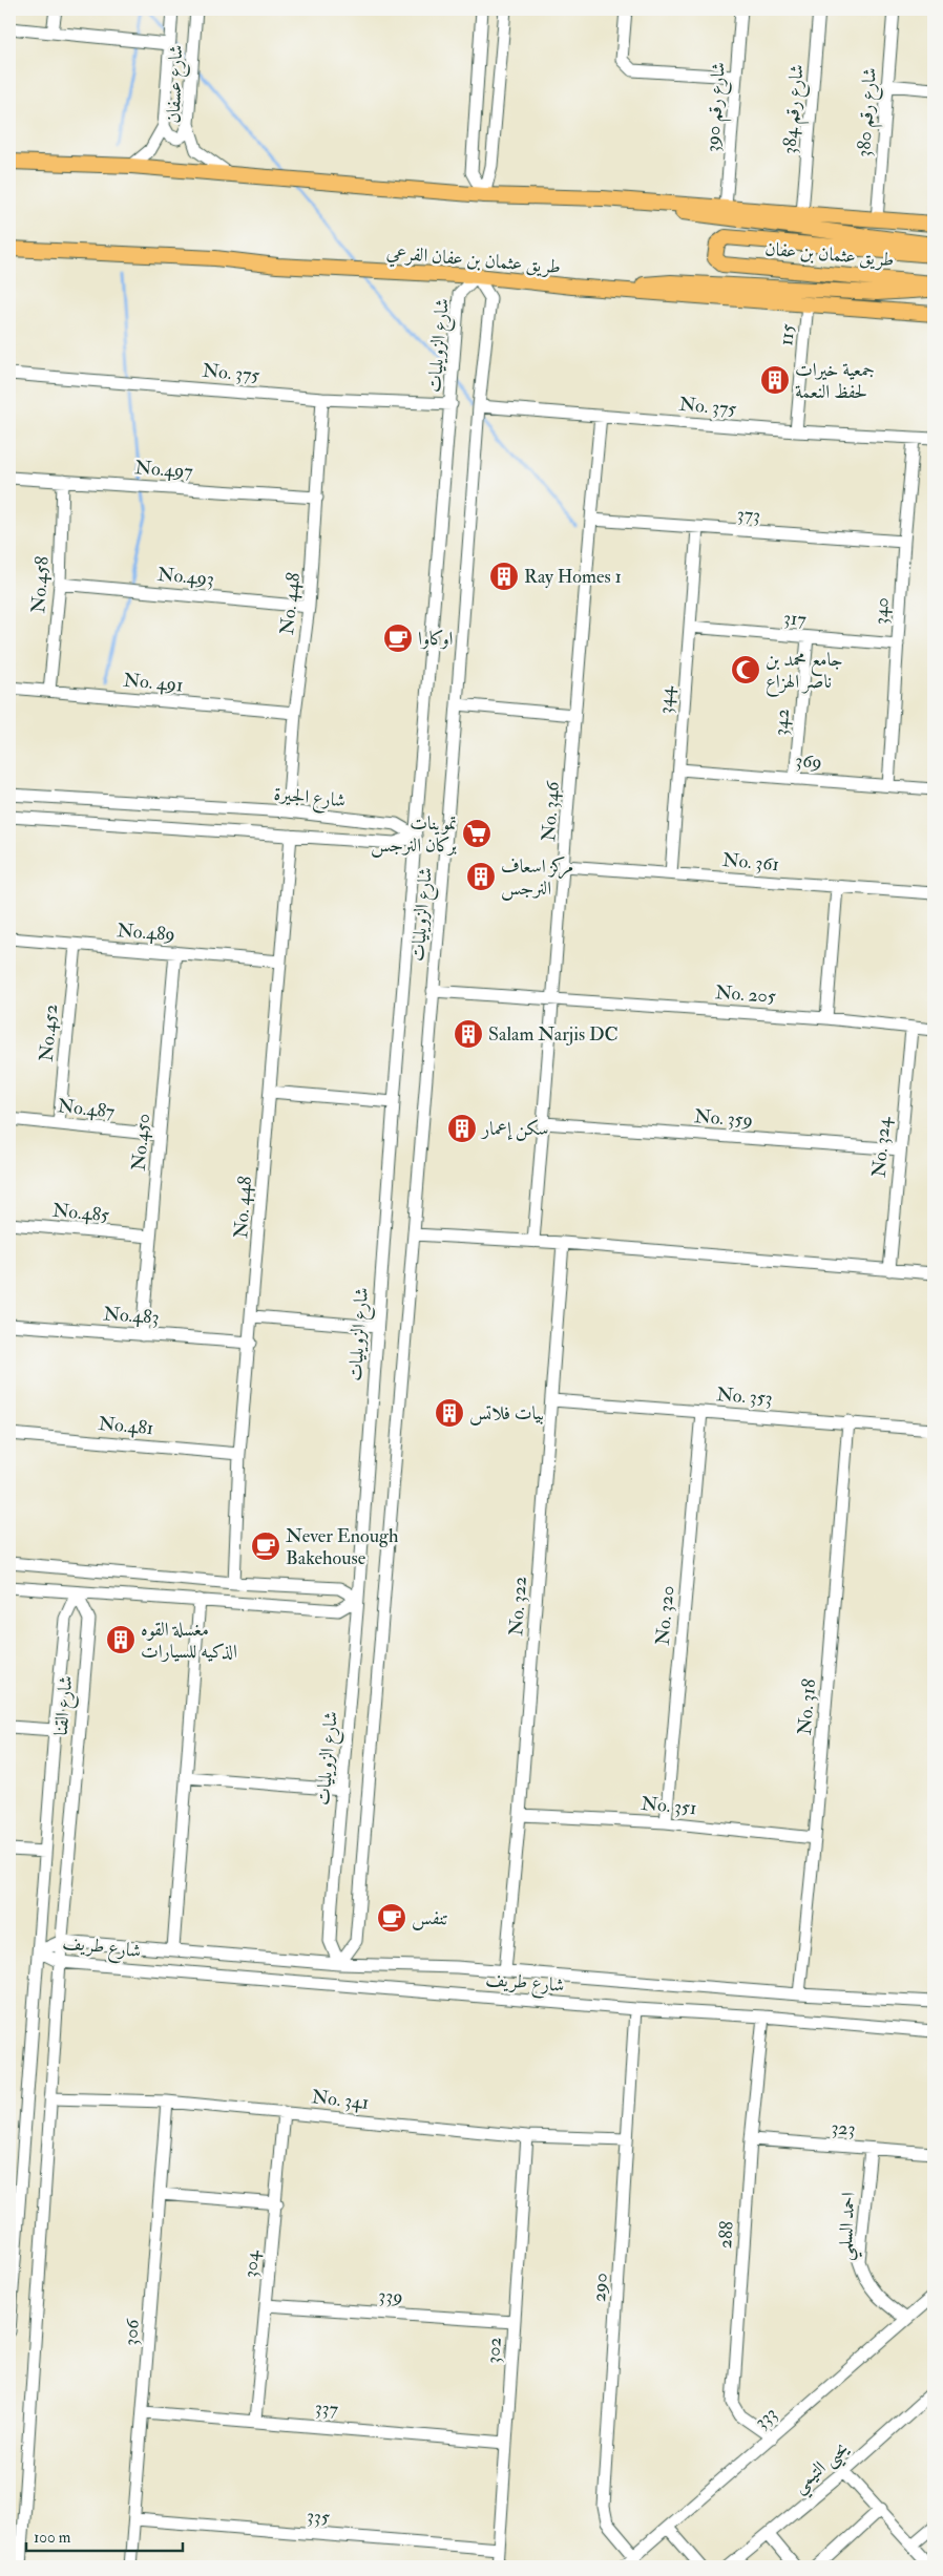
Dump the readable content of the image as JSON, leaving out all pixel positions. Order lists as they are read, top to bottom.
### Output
{
  "streets": {
    "main road": ["طريق عثمان بن عفان", "طريق عثمان بن عفان الفرعي"],
    "street": [
      "شارع عسفان",
      "شارع رقم 390",
      "شارع رقم 384",
      "شارع رقم 380",
      "115",
      "شارع الزويليات",
      "No. 375",
      "No.497",
      "373",
      "No.493",
      "No.458",
      "No. 448",
      "340",
      "317",
      "No. 491",
      "344",
      "342",
      "369",
      "شارع الجيرة",
      "No. 346",
      "No. 361",
      "No.489",
      "No. 205",
      "No.452",
      "No.487",
      "No. 359",
      "No.450",
      "No. 324",
      "No.485",
      "No.483",
      "No. 353",
      "No.481",
      "No. 322",
      "No. 320",
      "شارع القنا",
      "No. 318",
      "No. 351",
      "شارع طريف",
      "No. 341",
      "323",
      "احمد السلمي",
      "288",
      "304",
      "290",
      "339",
      "306",
      "302",
      "337",
      "333",
      "يحيى التيمي",
      "335"
    ]
  },
  "crossings": [
    ["طريق عثمان بن عفان الفرعي", "115"],
    ["طريق عثمان بن عفان الفرعي", "شارع الزويليات"],
    ["115", "No. 375"],
    ["شارع الزويليات", "No. 375"],
    ["شارع الزويليات", "شارع الجيرة"],
    ["شارع الزويليات", "No. 205"],
    ["شارع الزويليات", "شارع طريف"],
    ["No. 375", "No. 448"],
    ["No. 375", "340"],
    ["No. 375", "No. 346"],
    ["No.497", "No.458"],
    ["No.497", "No. 448"],
    ["373", "340"],
    ["373", "344"],
    ["373", "No. 346"],
    ["No.493", "No.458"],
    ["No.493", "No. 448"],
    ["No.458", "No. 491"],
    ["No. 448", "No. 491"],
    ["No. 448", "شارع الجيرة"],
    ["No. 448", "No.489"],
    ["No. 448", "No.483"],
    ["No. 448", "No.481"],
    ["340", "317"],
    ["340", "369"],
    ["317", "344"],
    ["317", "342"],
    ["344", "369"],
    ["344", "No. 361"],
    ["342", "369"],
    ["No. 346", "No. 361"],
    ["No. 346", "No. 205"],
    ["No. 346", "No. 359"],
    ["No.489", "No.452"],
    ["No.489", "No.450"],
    ["No. 205", "No. 324"],
    ["No.452", "No.487"],
    ["No.487", "No.450"],
    ["No. 359", "No. 324"],
    ["No.450", "No.485"],
    ["No.450", "No.483"],
    ["No. 353", "No. 322"],
    ["No. 353", "No. 320"],
    ["No. 353", "No. 318"],
    ["No. 322", "No. 351"],
    ["No. 322", "شارع طريف"],
    ["No. 320", "No. 351"],
    ["شارع القنا", "شارع طريف"],
    ["شارع القنا", "No. 341"],
    ["No. 318", "No. 351"],
    ["No. 318", "شارع طريف"],
    ["شارع طريف", "288"],
    ["شارع طريف", "290"],
    ["No. 341", "304"],
    ["No. 341", "290"],
    ["No. 341", "306"],
    ["No. 341", "302"],
    ["323", "احمد السلمي"],
    ["323", "288"],
    ["احمد السلمي", "333"],
    ["288", "333"],
    ["304", "339"],
    ["304", "337"],
    ["290", "333"],
    ["339", "302"],
    ["306", "337"],
    ["306", "335"],
    ["302", "337"],
    ["302", "335"]
  ],
  "places": {
    "building": [
      "جمعية خيرات لحفظ النعمة",
      "Ray Homes 1",
      "مركز اسعاف النرجس",
      "Salam Narjis DC",
      "سكن إعمار",
      "بيات فلاتس",
      "مغسلة القوه الذكيه للسيارات"
    ],
    "cafe": ["اوكاوا", "Never Enough Bakehouse", "تنفس"],
    "mosque": ["جامع محمد بن ناصر الهزاع"],
    "supermarket": ["تموينات بركان النرجس"]
  },
  "scale_bar": "100 m"
}
